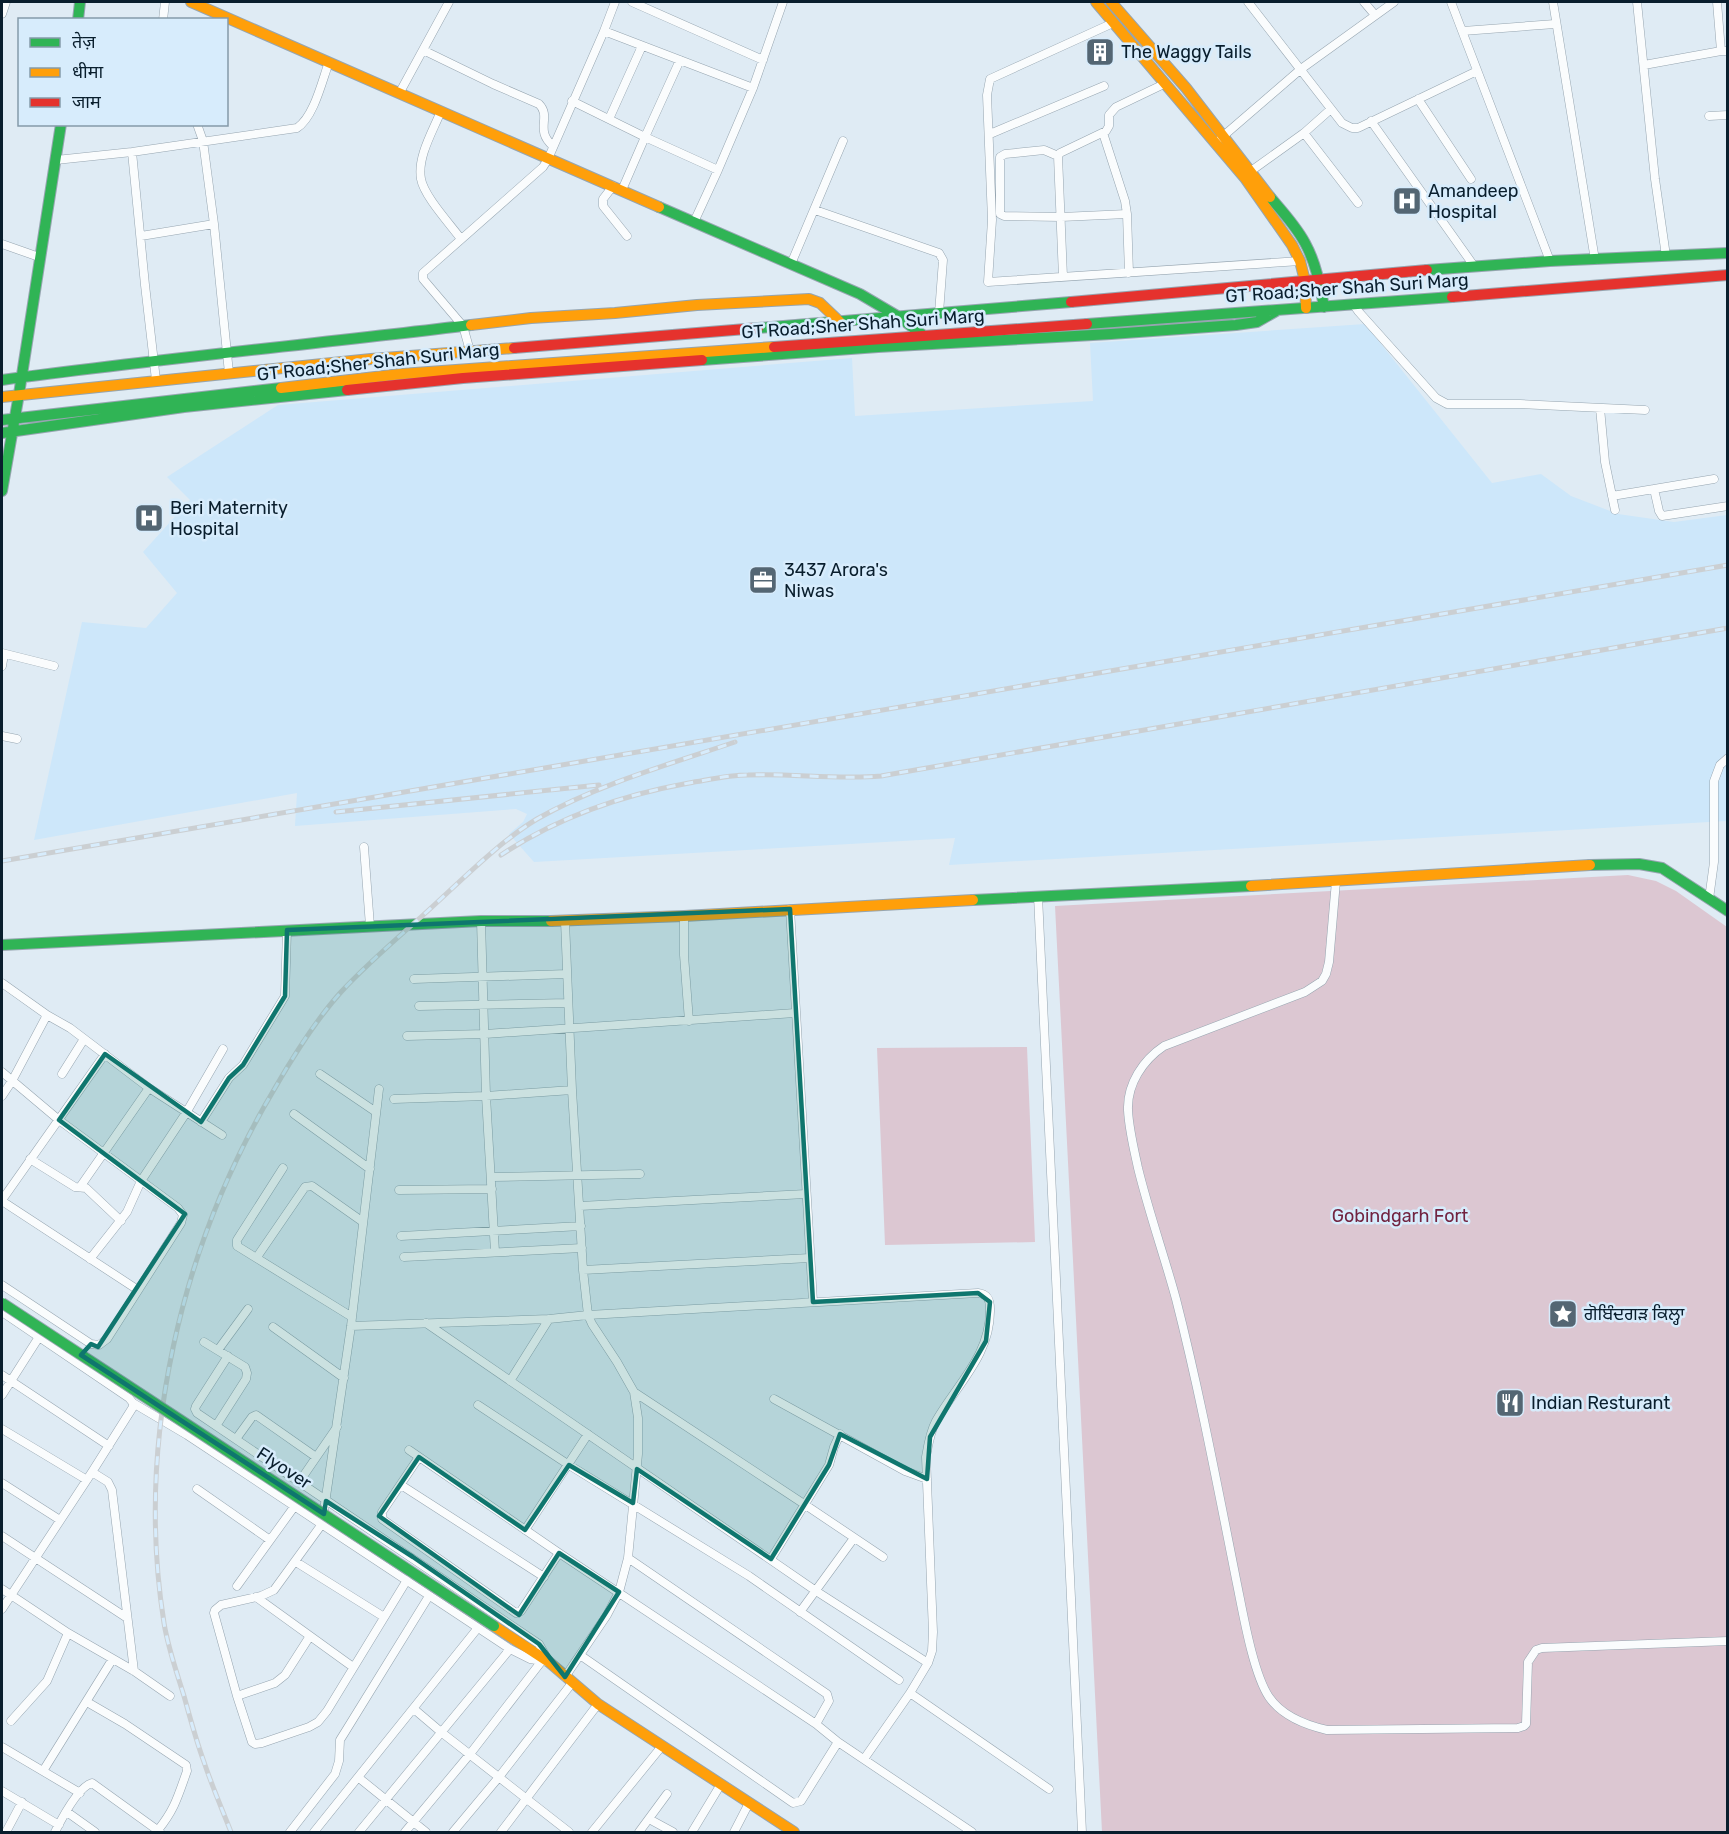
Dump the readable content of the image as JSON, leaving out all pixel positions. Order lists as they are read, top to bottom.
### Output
{
  "streets": {
    "main road": ["GT Road;Sher Shah Suri Marg", "Flyover"]
  },
  "parks": ["Gobindgarh Fort"],
  "places": {
    "building": ["The Waggy Tails"],
    "hospital": ["Amandeep Hospital", "Beri Maternity Hospital"],
    "office": ["3437 Arora's Niwas"],
    "place": ["ਗੋਬਿੰਦਗੜ ਕਿਲ੍ਹਾ"],
    "restaurant": ["Indian Resturant"]
  },
  "legend": ["तेज़", "धीमा", "जाम"]
}
